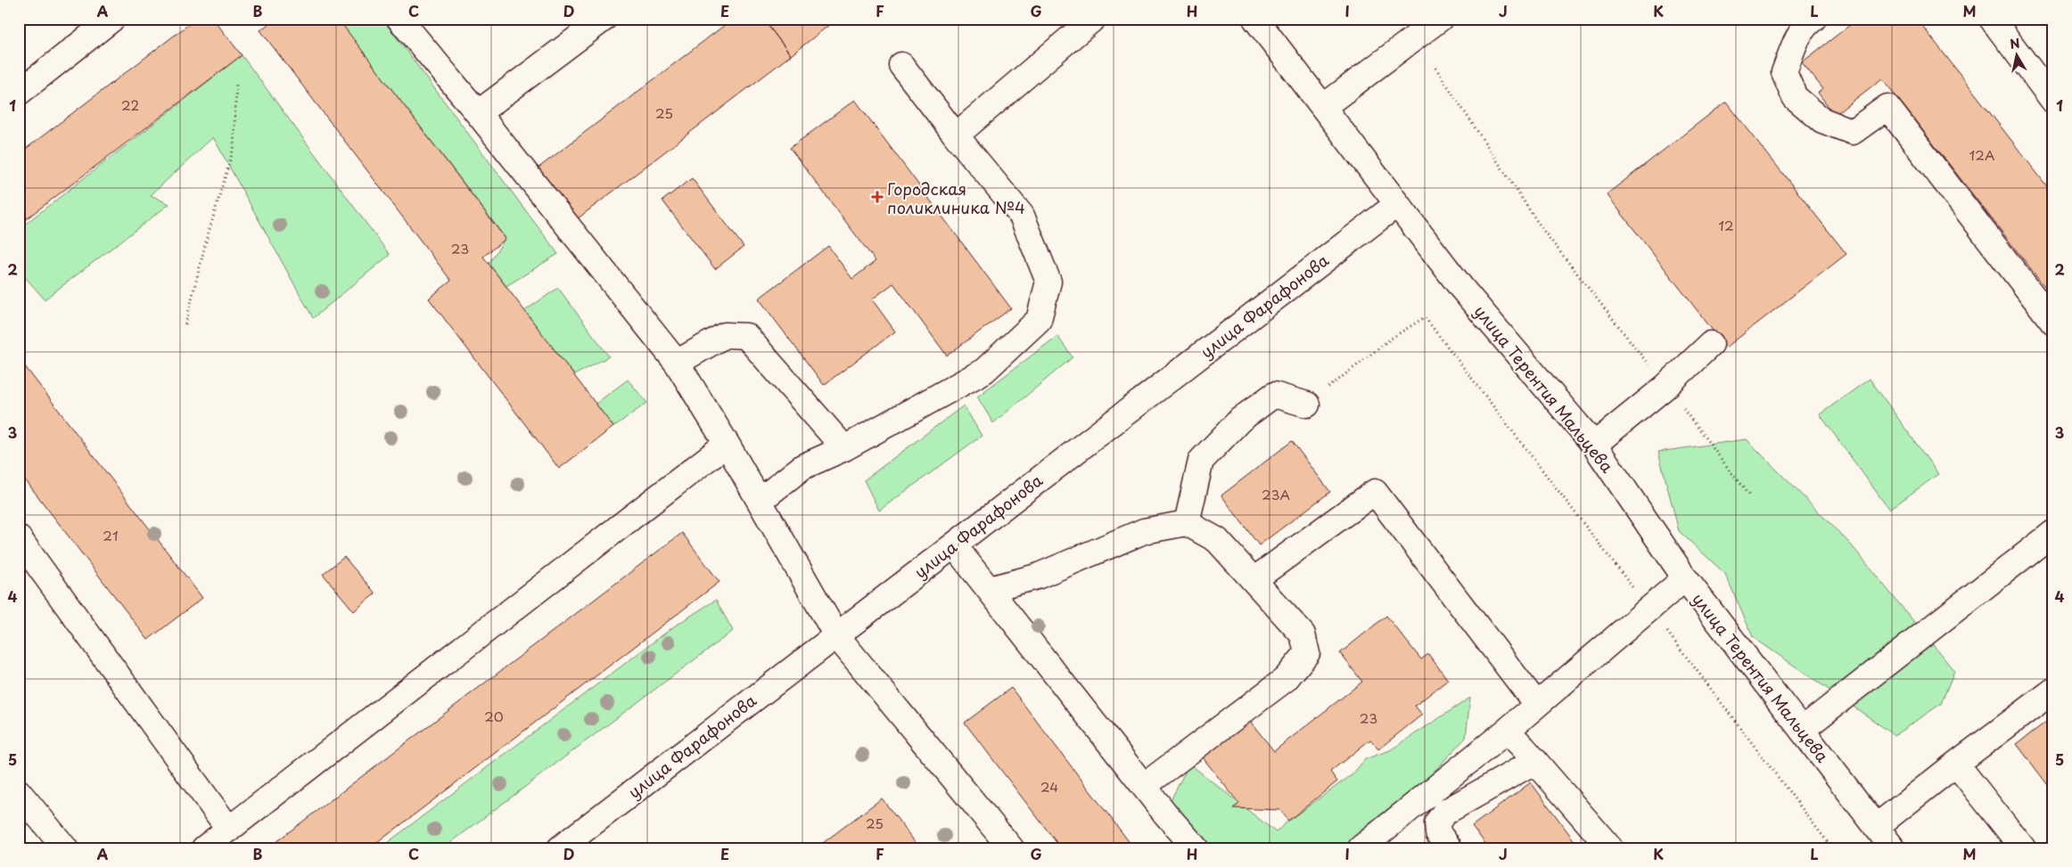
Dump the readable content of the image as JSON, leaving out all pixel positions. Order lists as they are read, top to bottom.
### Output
{
  "streets": {
    "street": ["улица Фарафонова", "улица Терентия Мальцева"]
  },
  "crossings": [
    ["улица Фарафонова", "улица Терентия Мальцева"]
  ],
  "places": {
    "health": ["Городская поликлиника №4"]
  },
  "house_numbers": [
    "22",
    "25",
    "12А",
    "12",
    "23",
    "23А",
    "21",
    "20",
    "23",
    "24",
    "25"
  ],
  "north": "top",
  "grid": {
    "columns": [
      "A",
      "B",
      "C",
      "D",
      "E",
      "F",
      "G",
      "H",
      "I",
      "J",
      "K",
      "L",
      "M"
    ],
    "rows": [
      "1",
      "2",
      "3",
      "4",
      "5"
    ]
  }
}
